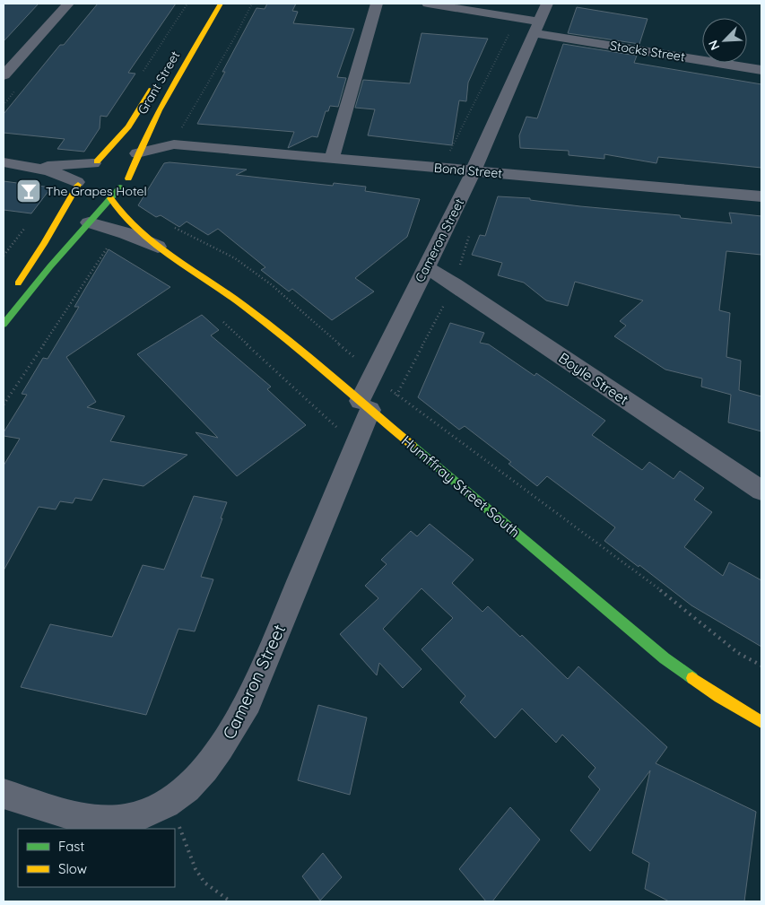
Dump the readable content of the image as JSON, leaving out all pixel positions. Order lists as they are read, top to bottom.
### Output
{
  "streets": {
    "main road": ["Grant Street", "Humffray Street South"],
    "street": [
      "Stocks Street",
      "Bond Street",
      "Cameron Street",
      "Boyle Street"
    ]
  },
  "crossings": [
    ["Stocks Street", "Cameron Street"],
    ["Grant Street", "Bond Street"],
    ["Bond Street", "Cameron Street"],
    ["Cameron Street", "Boyle Street"],
    ["Cameron Street", "Humffray Street South"]
  ],
  "places": {
    "bar": ["The Grapes Hotel"]
  },
  "legend": ["Fast", "Slow"],
  "north": "bottom left"
}
